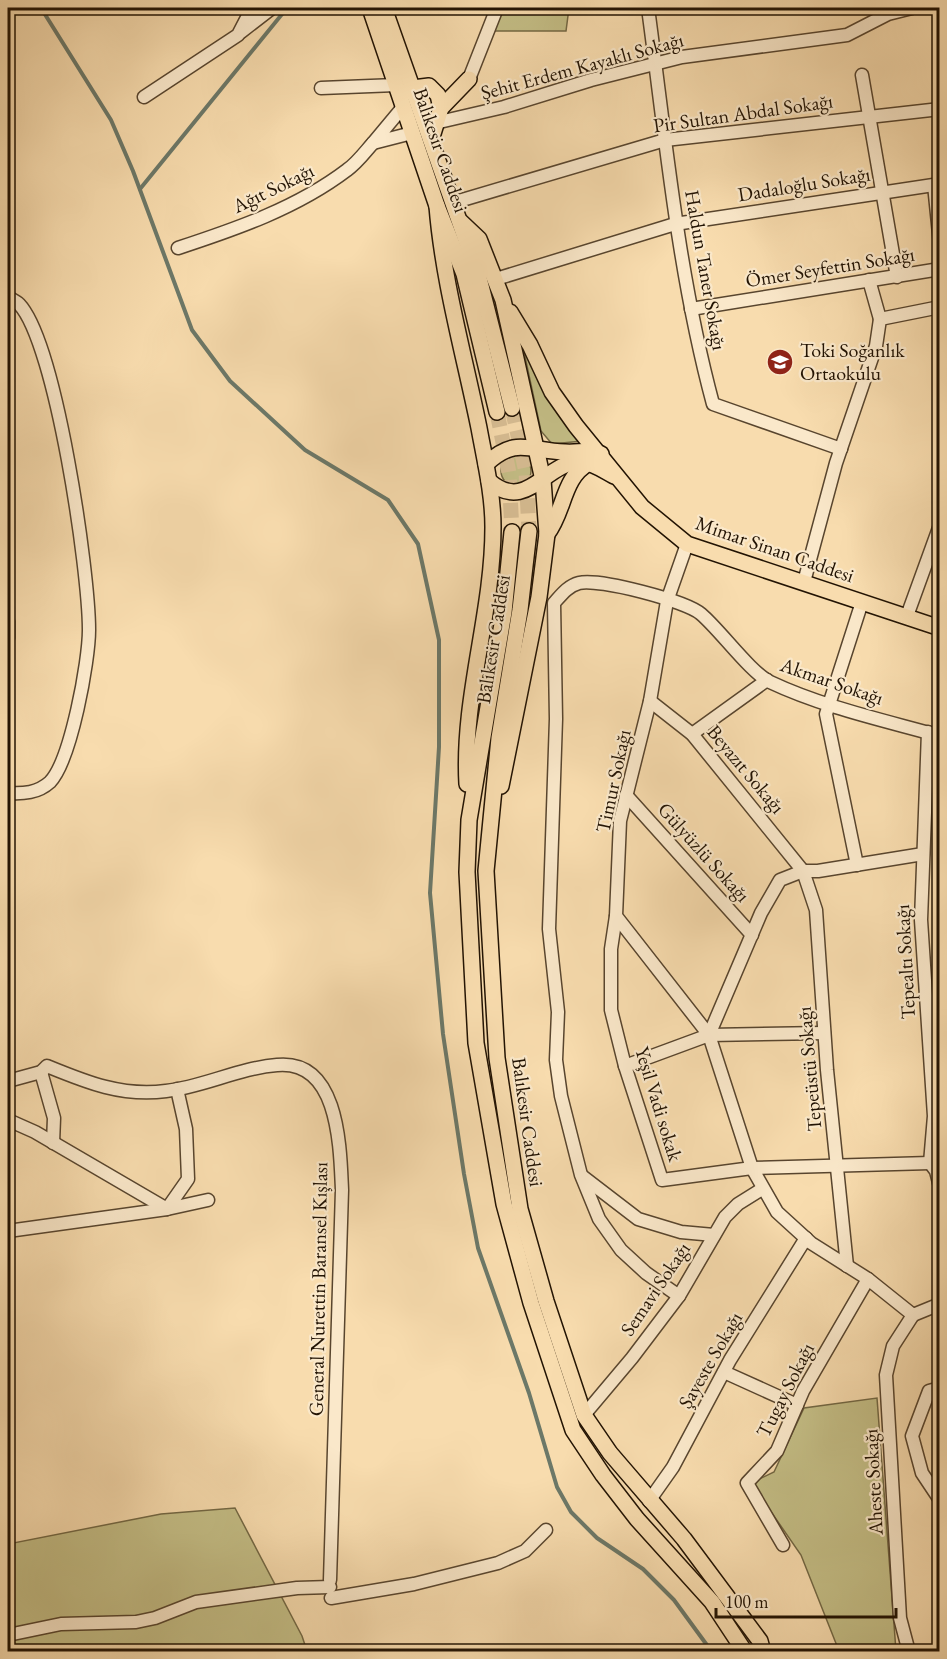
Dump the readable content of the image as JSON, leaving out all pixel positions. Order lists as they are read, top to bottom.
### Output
{
  "streets": {
    "main road": ["Balıkesir Caddesi", "Mimar Sinan Caddesi"],
    "street": [
      "Şehit Erdem Kayaklı Sokağı",
      "Pir Sultan Abdal Sokağı",
      "Dadaloğlu Sokağı",
      "Ağıt Sokağı",
      "Ömer Seyfettin Sokağı",
      "Haldun Taner Sokağı",
      "Akmar Sokağı",
      "Beyazıt Sokağı",
      "Timur Sokağı",
      "Gülyüzlü Sokağı",
      "Tepealtı Sokağı",
      "Tepeüstü Sokağı",
      "Yeşil Vadi sokak",
      "General Nurettin Baransel Kışlası",
      "Semavi Sokağı",
      "Şayeste Sokağı",
      "Tugay Sokağı",
      "Aheste Sokağı"
    ]
  },
  "crossings": [
    ["Şehit Erdem Kayaklı Sokağı", "Haldun Taner Sokağı"],
    ["Pir Sultan Abdal Sokağı", "Balıkesir Caddesi"],
    ["Pir Sultan Abdal Sokağı", "Haldun Taner Sokağı"],
    ["Balıkesir Caddesi", "Ağıt Sokağı"],
    ["Balıkesir Caddesi", "Semavi Sokağı"],
    ["Balıkesir Caddesi", "Şayeste Sokağı"],
    ["Dadaloğlu Sokağı", "Haldun Taner Sokağı"],
    ["Ömer Seyfettin Sokağı", "Haldun Taner Sokağı"],
    ["Mimar Sinan Caddesi", "Timur Sokağı"],
    ["Akmar Sokağı", "Timur Sokağı"],
    ["Akmar Sokağı", "Tepealtı Sokağı"],
    ["Akmar Sokağı", "Semavi Sokağı"],
    ["Beyazıt Sokağı", "Timur Sokağı"],
    ["Beyazıt Sokağı", "Tepeüstü Sokağı"],
    ["Timur Sokağı", "Gülyüzlü Sokağı"],
    ["Timur Sokağı", "Yeşil Vadi sokak"],
    ["Tepealtı Sokağı", "Yeşil Vadi sokak"],
    ["Tepeüstü Sokağı", "Yeşil Vadi sokak"]
  ],
  "places": {
    "school or university": ["Toki Soğanlık Ortaokulu"]
  },
  "scale_bar": "100 m"
}
